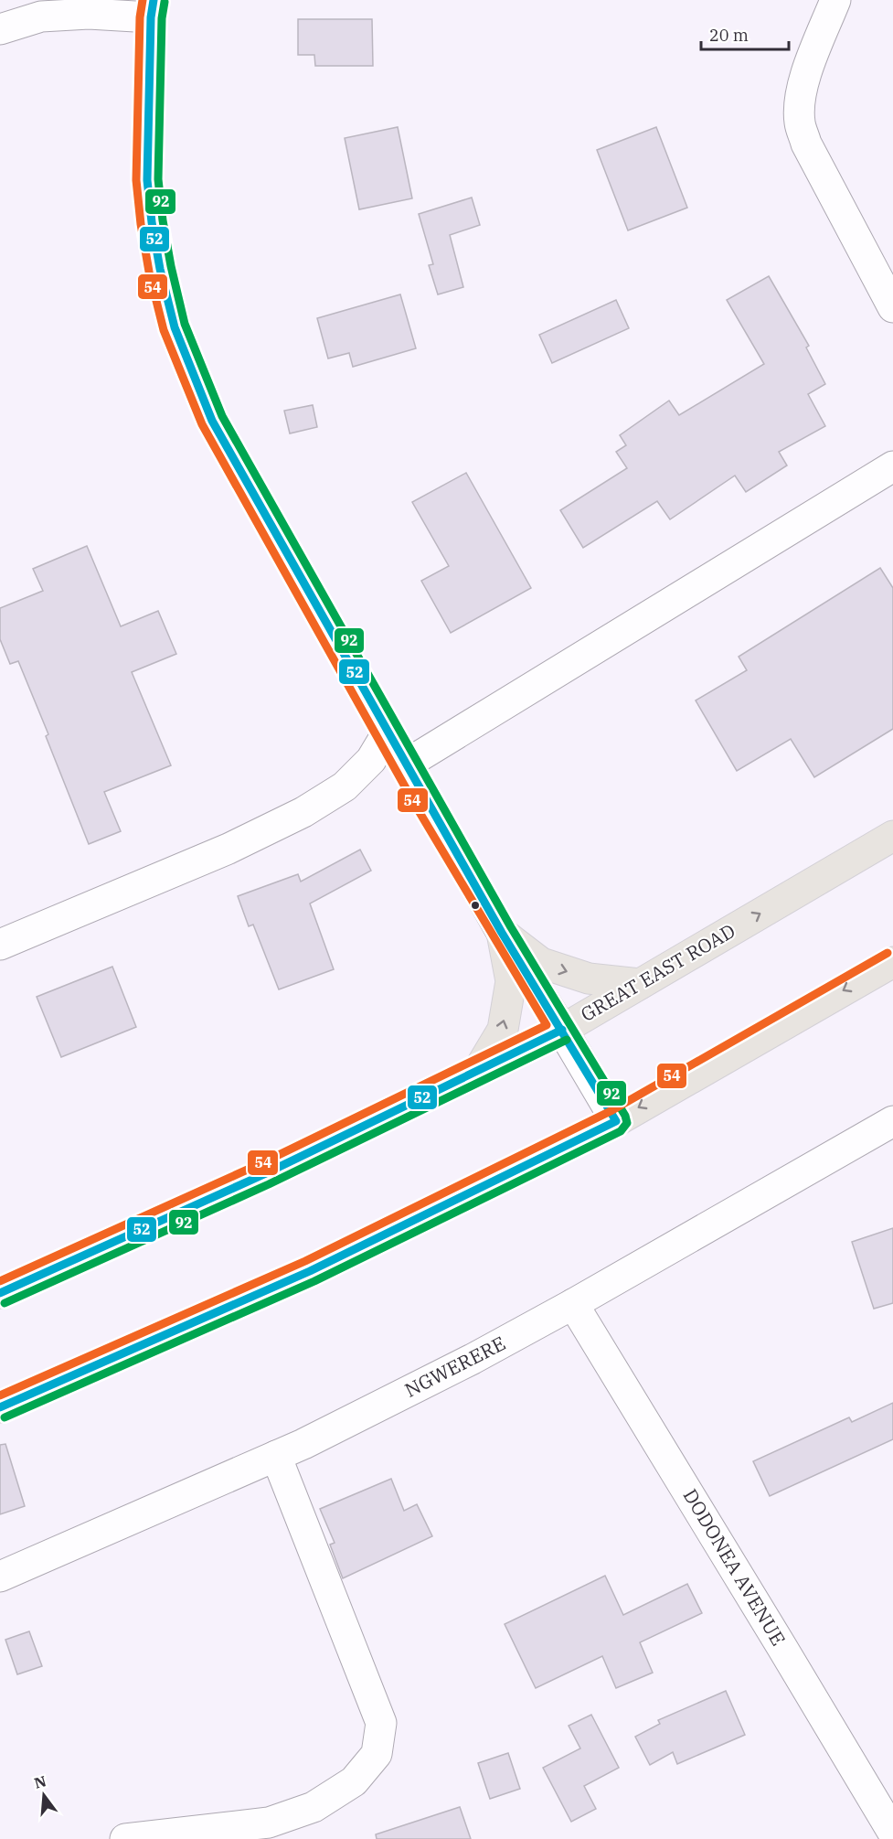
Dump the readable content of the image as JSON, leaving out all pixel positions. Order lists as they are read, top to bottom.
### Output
{
  "streets": {
    "main road": ["GREAT EAST ROAD"],
    "street": ["NGWERERE", "DODONEA AVENUE"]
  },
  "crossings": [
    ["NGWERERE", "DODONEA AVENUE"]
  ],
  "lines": ["transit line 52", "transit line 54", "transit line 92"],
  "scale_bar": "20 m",
  "north": "top"
}
